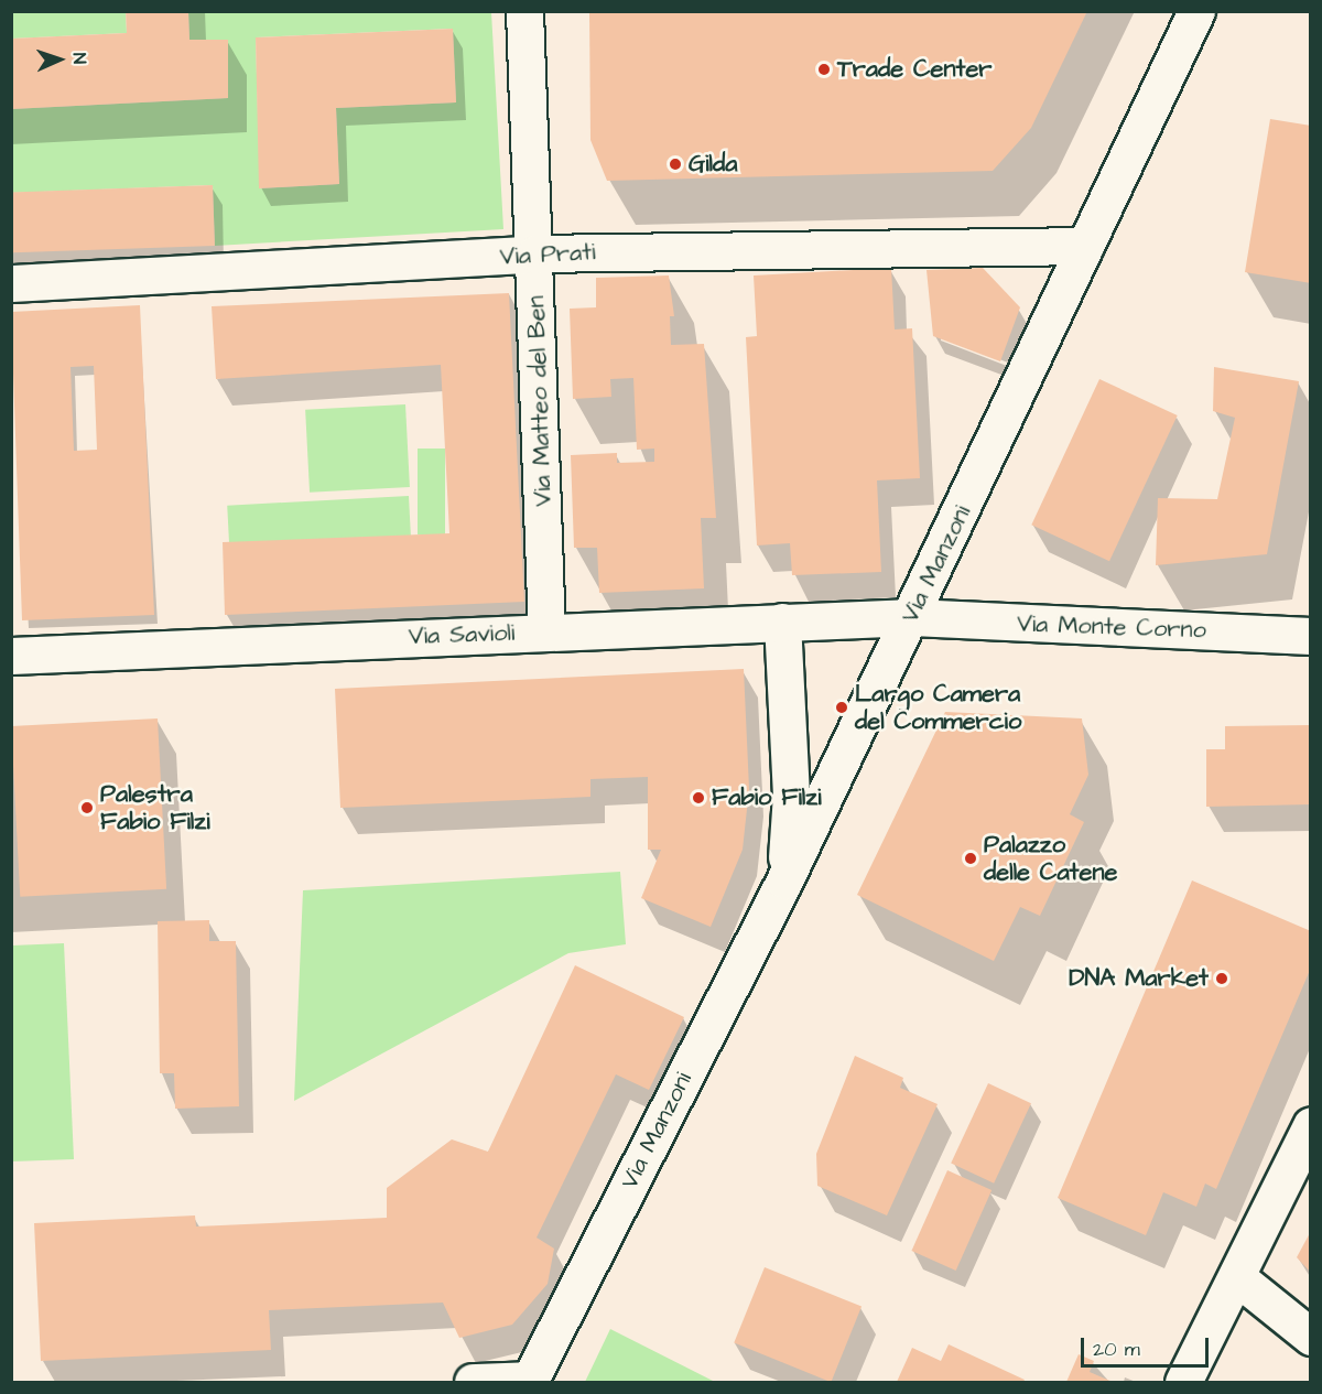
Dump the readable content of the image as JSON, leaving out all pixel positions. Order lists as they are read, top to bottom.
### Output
{
  "streets": {
    "street": [
      "Via Prati",
      "Via Matteo del Ben",
      "Via Manzoni",
      "Via Monte Corno",
      "Via Savioli"
    ]
  },
  "crossings": [
    ["Via Prati", "Via Matteo del Ben"],
    ["Via Prati", "Via Manzoni"],
    ["Via Matteo del Ben", "Via Savioli"],
    ["Via Manzoni", "Via Monte Corno"],
    ["Via Manzoni", "Via Savioli"],
    ["Via Monte Corno", "Via Savioli"]
  ],
  "places": [
    "Trade Center",
    "Gilda",
    "Largo Camera del Commercio",
    "Fabio Filzi",
    "Palestra Fabio Filzi",
    "Palazzo delle Catene",
    "DNA Market"
  ],
  "scale_bar": "20 m",
  "north": "right"
}
